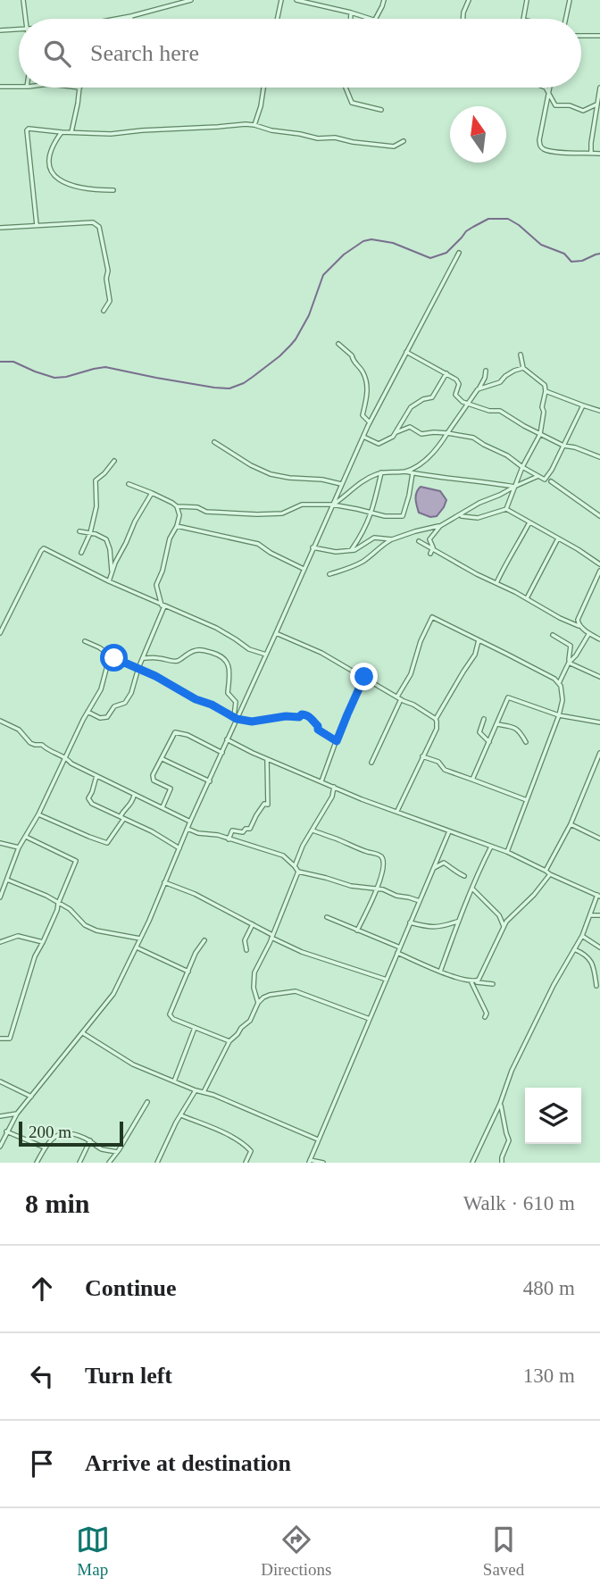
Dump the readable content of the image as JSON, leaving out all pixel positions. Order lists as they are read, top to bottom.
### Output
{
  "scale_bar": "200 m",
  "north": "top",
  "page": {
    "search": "Search here",
    "scale": "200 m",
    "heading": ["8 min", "Walk · 610 m"],
    "list": [
      ["Continue", "480 m"],
      ["Turn left", "130 m"],
      "Arrive at destination"
    ],
    "nav": ["Map", "Directions", "Saved"]
  }
}
